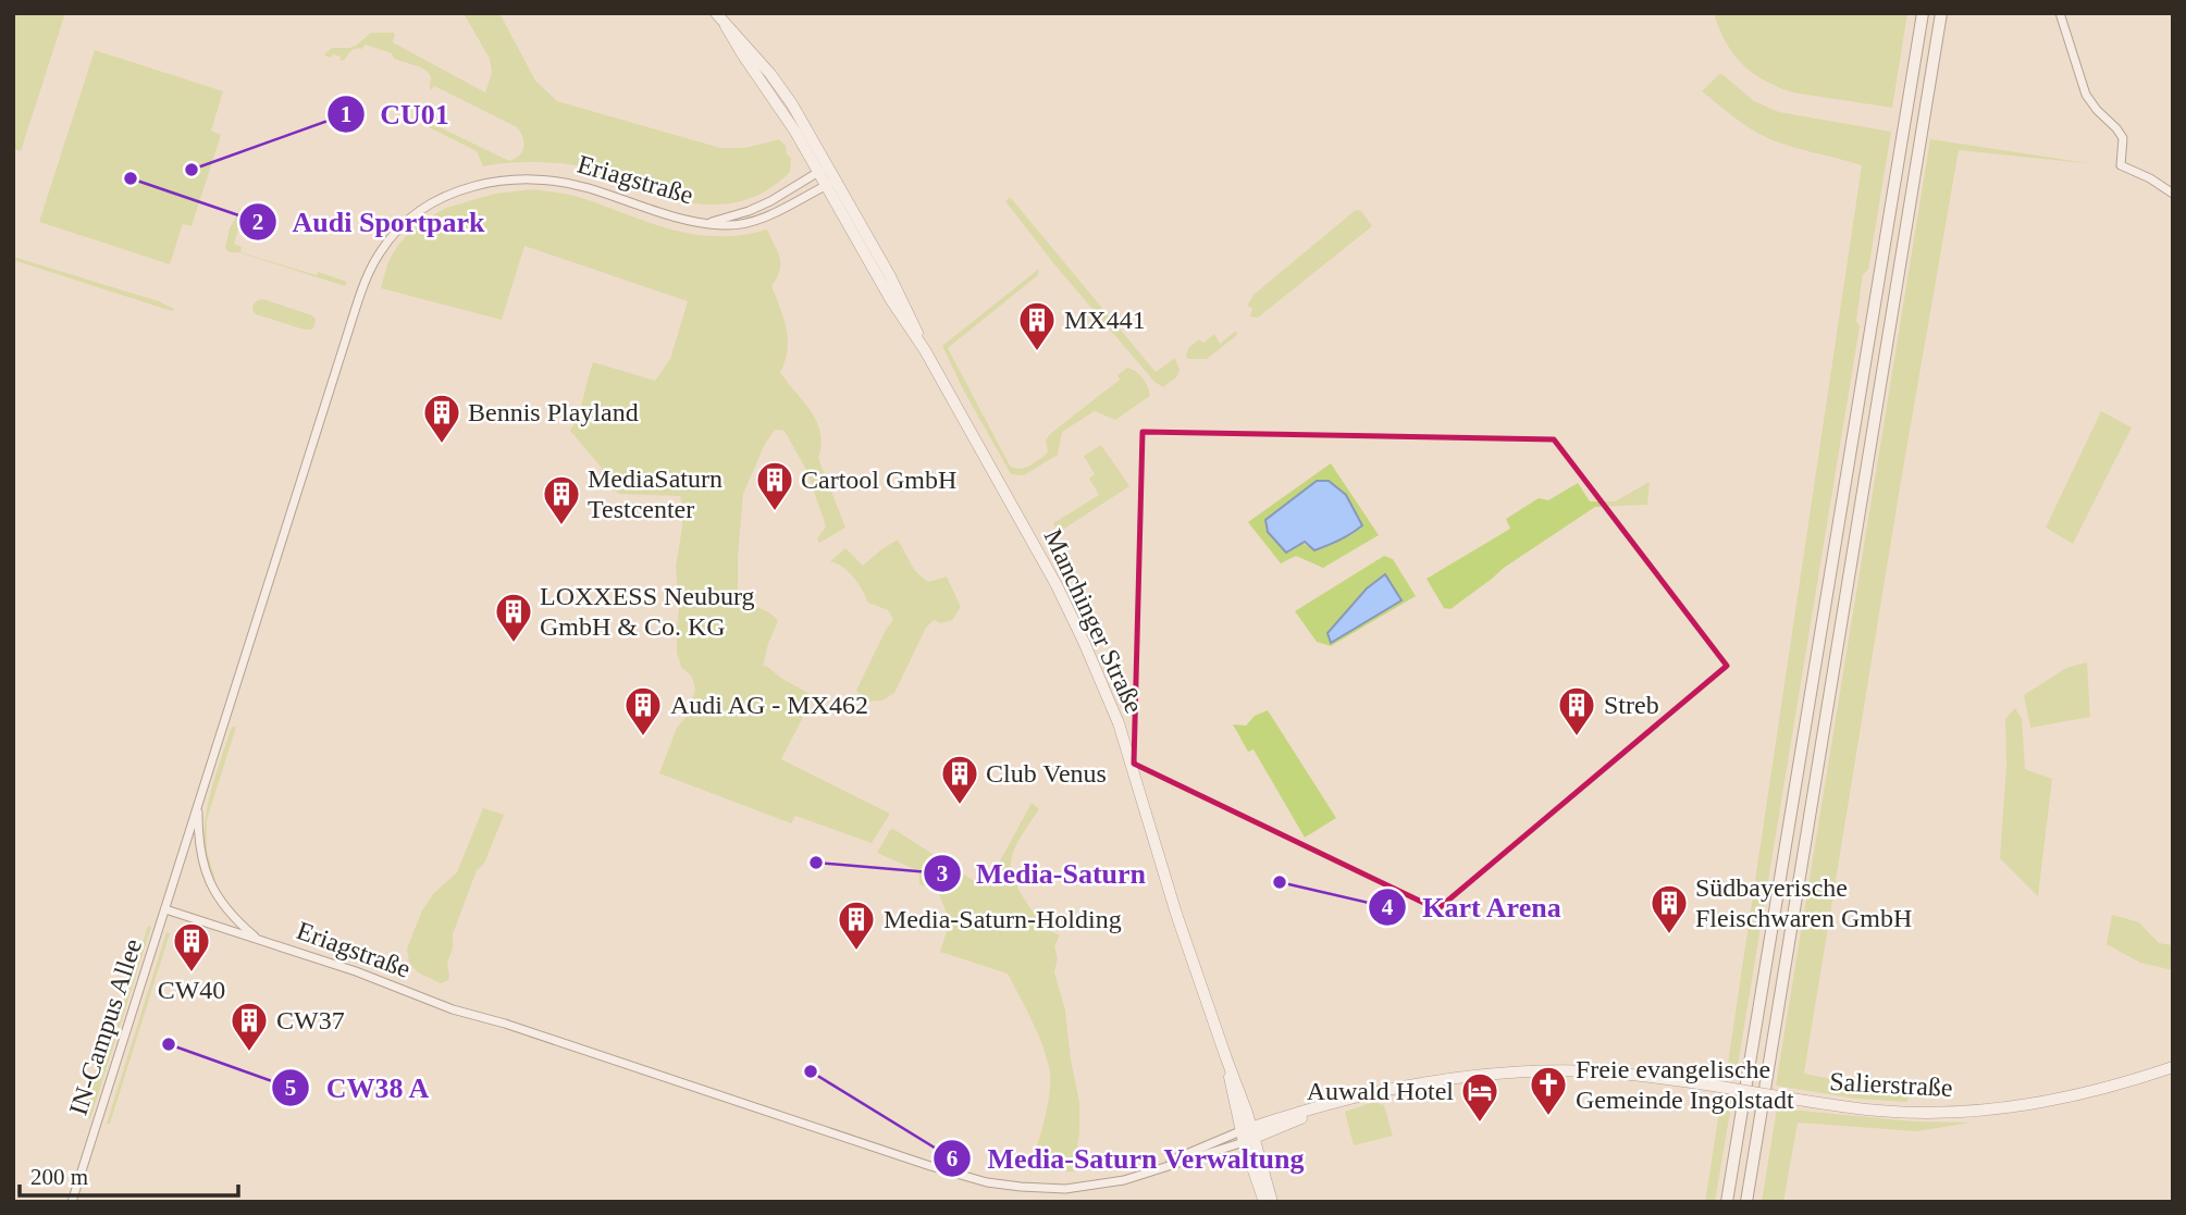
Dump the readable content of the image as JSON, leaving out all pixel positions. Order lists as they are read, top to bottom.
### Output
{
  "streets": {
    "main road": ["Manchinger Straße", "Salierstraße"],
    "street": ["Eriagstraße", "IN-Campus Allee"]
  },
  "crossings": [
    ["Eriagstraße", "Manchinger Straße"],
    ["Eriagstraße", "IN-Campus Allee"],
    ["Eriagstraße", "Salierstraße"],
    ["Manchinger Straße", "Salierstraße"]
  ],
  "places": {
    "other": [
      "CU01",
      "Audi Sportpark",
      "Media-Saturn",
      "Kart Arena",
      "CW38 A",
      "Media-Saturn Verwaltung"
    ],
    "building": [
      "MX441",
      "Bennis Playland",
      "Cartool GmbH",
      "MediaSaturn Testcenter",
      "LOXXESS Neuburg GmbH & Co. KG",
      "Audi AG - MX462",
      "Streb",
      "Club Venus",
      "Südbayerische Fleischwaren GmbH",
      "Media-Saturn-Holding",
      "CW40",
      "CW37"
    ],
    "church": ["Freie evangelische Gemeinde Ingolstadt"],
    "hotel": ["Auwald Hotel"]
  },
  "scale_bar": "200 m"
}
